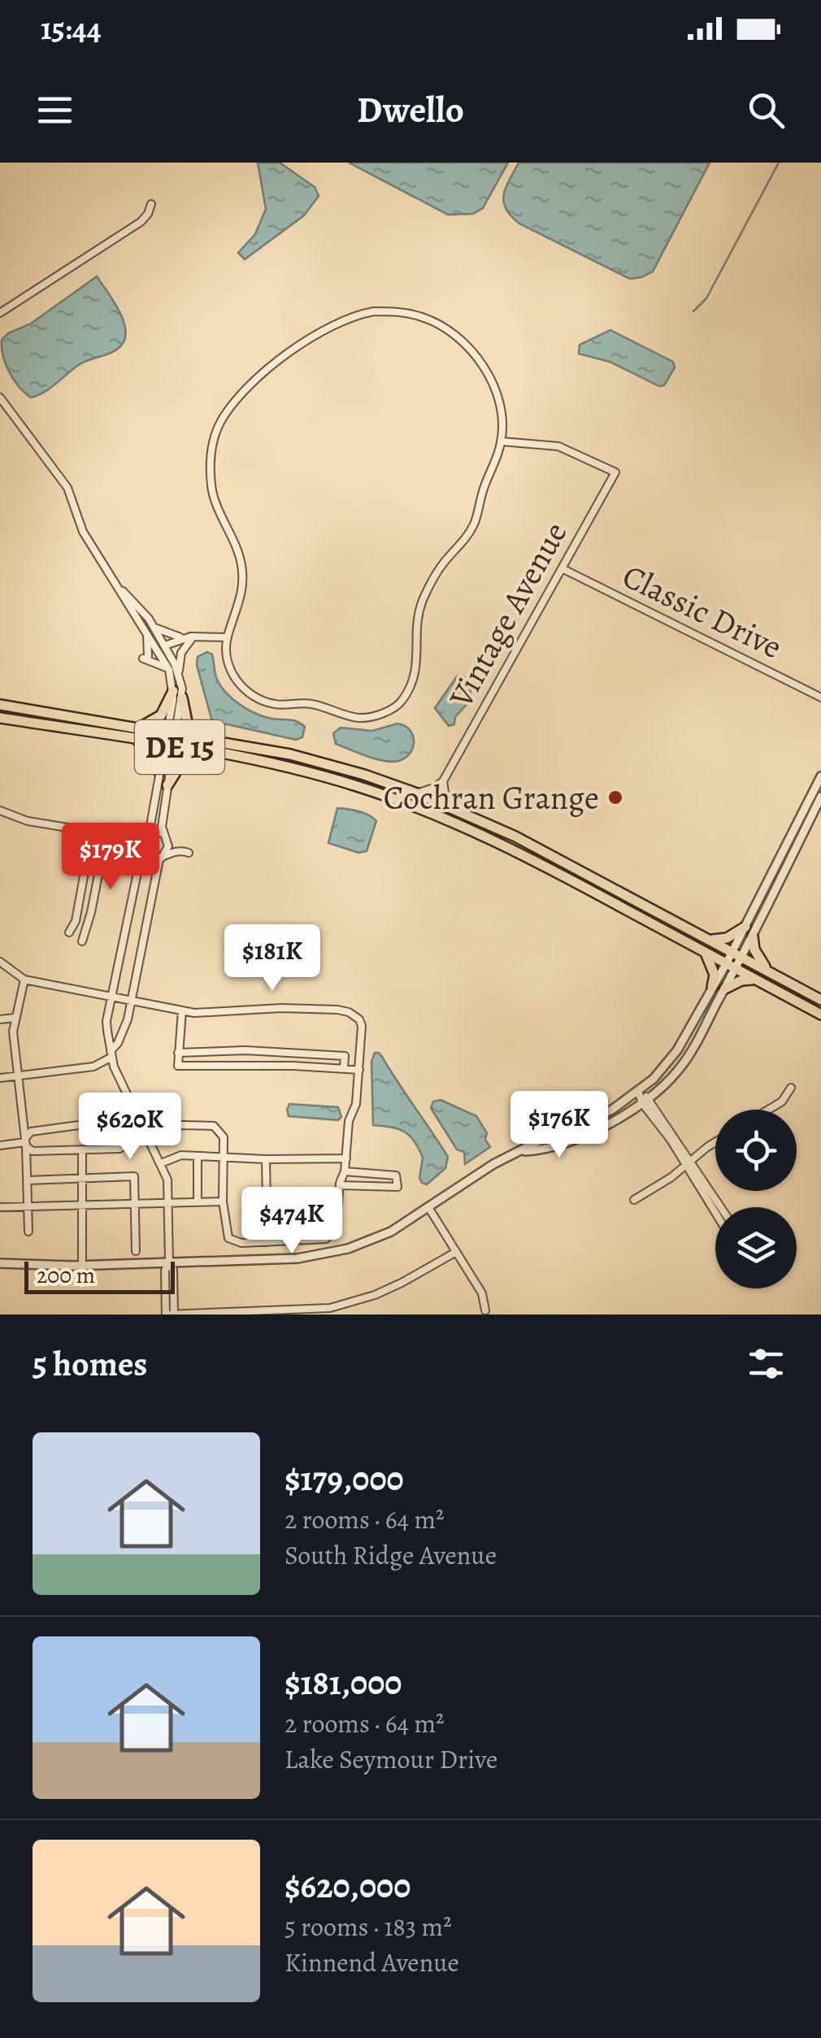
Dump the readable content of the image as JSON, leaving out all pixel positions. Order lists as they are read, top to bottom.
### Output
{
  "streets": {
    "main road": ["DE 15"],
    "street": ["Classic Drive", "Vintage Avenue"]
  },
  "crossings": [
    ["Classic Drive", "Vintage Avenue"]
  ],
  "places": ["Cochran Grange"],
  "scale_bar": "200 m",
  "page": {
    "status": "15:44",
    "header": "Dwello",
    "price": [
      "$179K",
      "$181K",
      "$176K",
      "$620K",
      "$474K"
    ],
    "scale": "200 m",
    "heading": "5 homes",
    "list": [
      {
        "name": "$179,000",
        "note": "2 rooms · 64 m² · South Ridge Avenue"
      },
      {
        "name": "$181,000",
        "note": "2 rooms · 64 m² · Lake Seymour Drive"
      },
      {
        "name": "$620,000",
        "note": "5 rooms · 183 m² · Kinnend Avenue"
      }
    ]
  }
}
